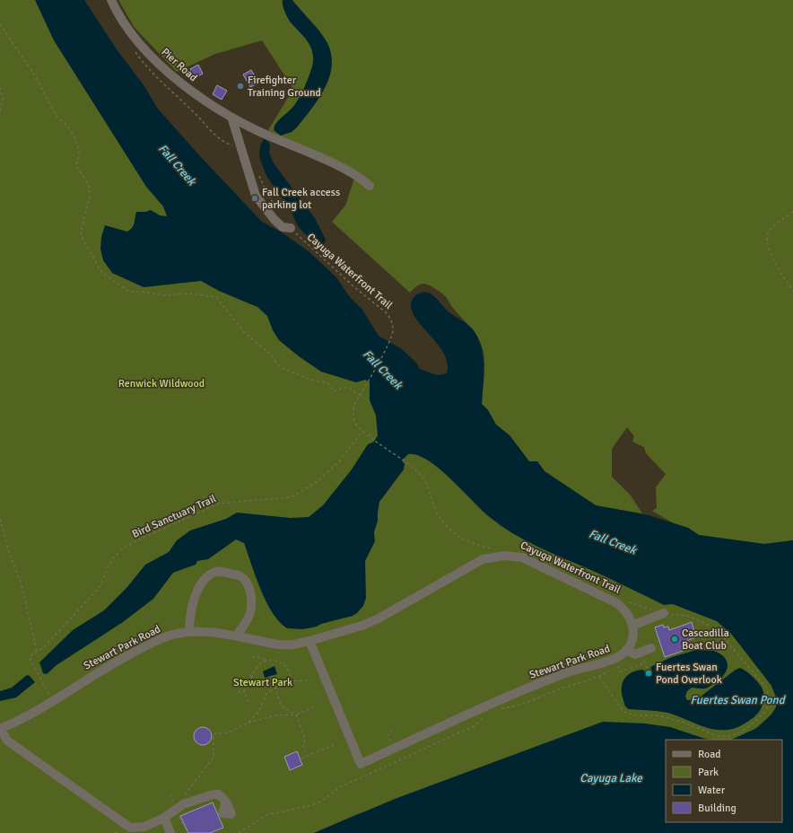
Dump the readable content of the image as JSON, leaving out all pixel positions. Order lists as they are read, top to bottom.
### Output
{
  "streets": {
    "street": ["Pier Road", "Stewart Park Road"],
    "path": ["Cayuga Waterfront Trail", "Bird Sanctuary Trail"]
  },
  "crossings": [
    ["Cayuga Waterfront Trail", "Bird Sanctuary Trail"]
  ],
  "water": ["Fall Creek", "Fuertes Swan Pond", "Cayuga Lake"],
  "parks": ["Renwick Wildwood", "Stewart Park"],
  "places": [
    "Firefighter Training Ground",
    "Fall Creek access parking lot",
    "Cascadilla Boat Club",
    "Fuertes Swan Pond Overlook"
  ],
  "legend": [
    "Road",
    "Park",
    "Water",
    "Building"
  ]
}
